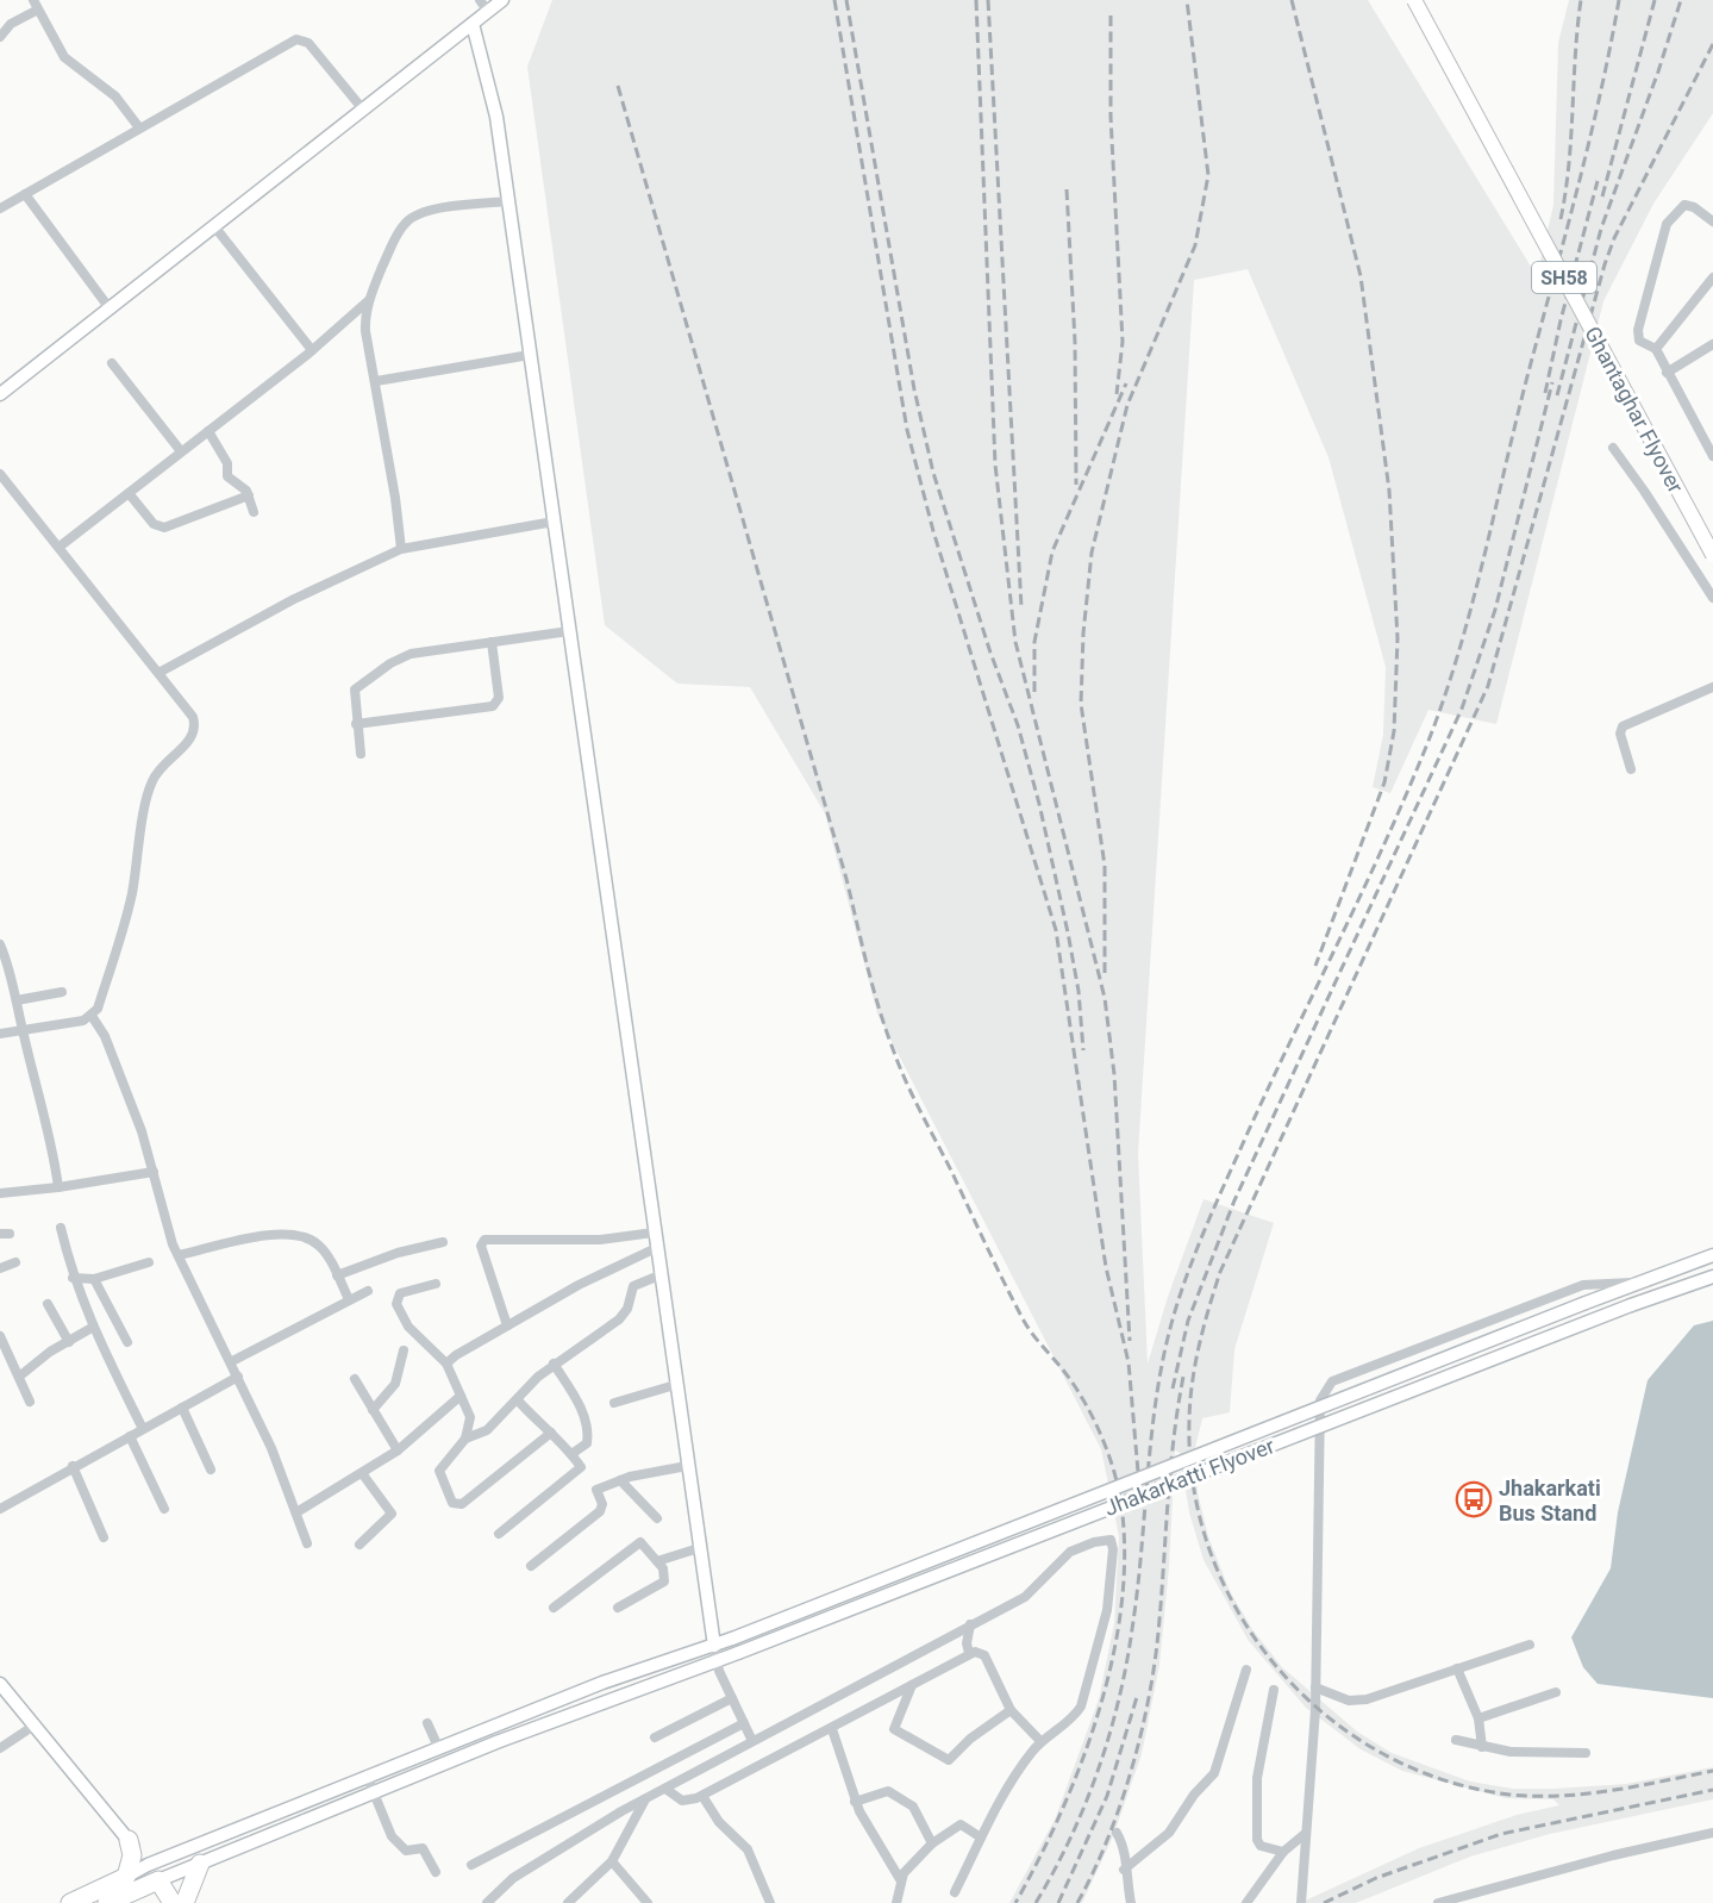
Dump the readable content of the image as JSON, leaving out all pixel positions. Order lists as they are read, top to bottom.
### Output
{
  "streets": {
    "main road": ["SH58", "Ghantaghar Flyover", "Jhakarkatti Flyover"]
  },
  "places": {
    "bus stop": ["Jhakarkati Bus Stand"]
  }
}
